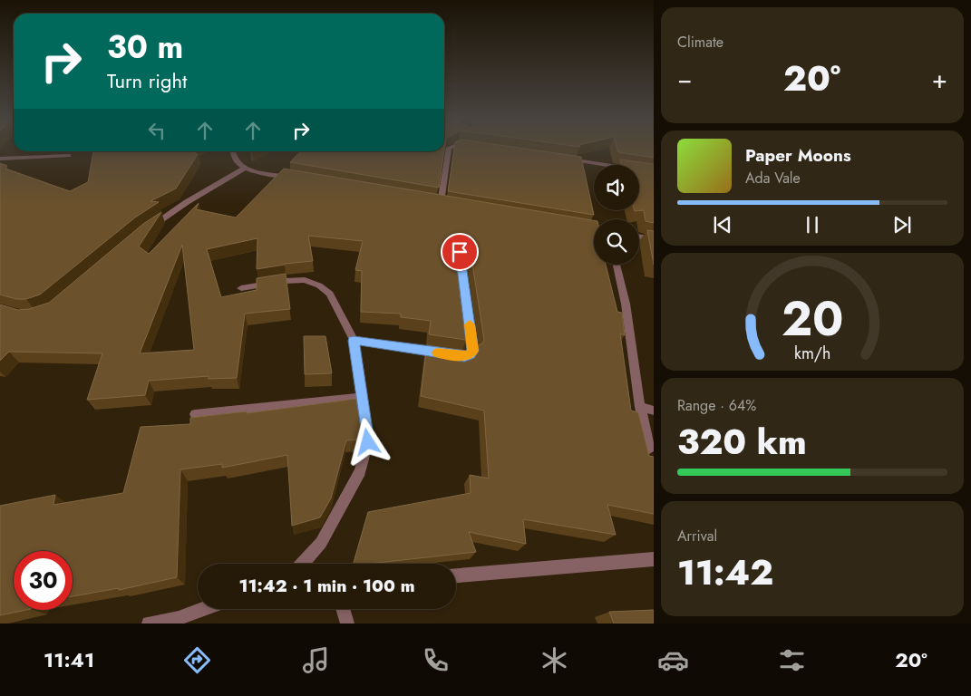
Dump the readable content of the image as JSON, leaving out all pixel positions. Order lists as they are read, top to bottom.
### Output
{
  "page": {
    "tile": [
      "Climate",
      ["Range · 64%", "320 km"],
      ["Arrival", "11:42"]
    ],
    "turn": ["30 m", "Turn right"],
    "heat": ["−", "20°", "+"],
    "song": ["Paper Moons", "Ada Vale"],
    "limit": "30",
    "trip": "11:42 · 1 min · 100 m",
    "tabs": ["11:41", "20°"],
    "gauge": ["20", "km/h"]
  }
}
